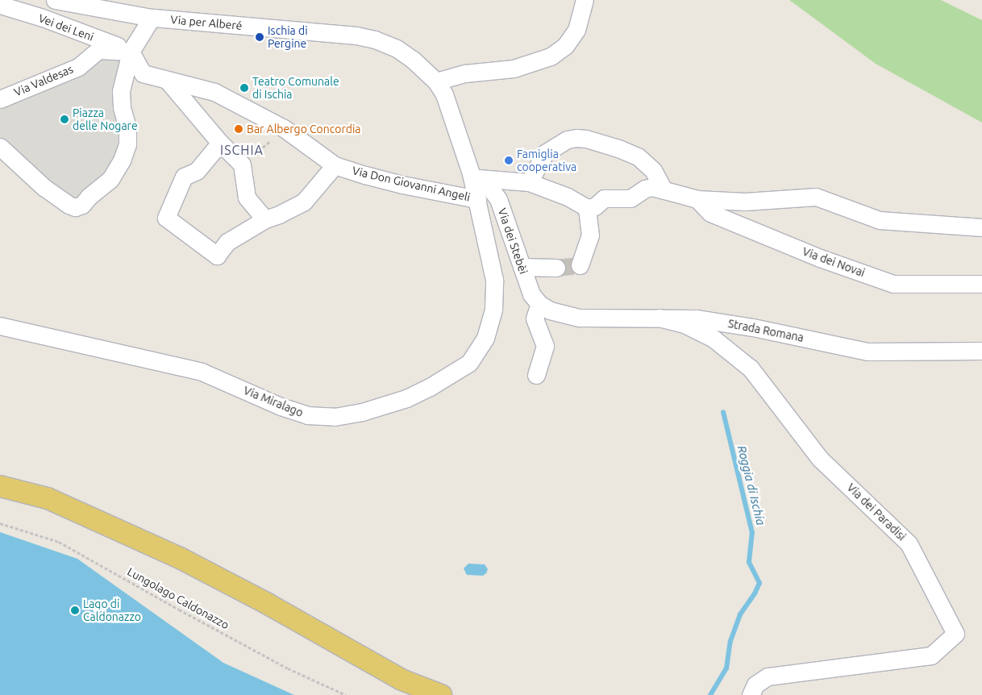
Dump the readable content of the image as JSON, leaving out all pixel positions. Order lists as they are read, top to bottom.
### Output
{
  "streets": {
    "street": [
      "Via per Alberé",
      "Vei dei Leni",
      "Via Valdesas",
      "Via Don Giovanni Angeli",
      "Via dei Stebèi",
      "Via dei Novai",
      "Strada Romana",
      "Via Miralago",
      "Via dei Paradisi"
    ],
    "path": ["Lungolago Caldonazzo"]
  },
  "crossings": [
    ["Via per Alberé", "Via Don Giovanni Angeli"],
    ["Via per Alberé", "Via dei Stebèi"],
    ["Via per Alberé", "Via Miralago"],
    ["Vei dei Leni", "Via Valdesas"],
    ["Vei dei Leni", "Via Don Giovanni Angeli"],
    ["Via Valdesas", "Via Don Giovanni Angeli"],
    ["Via Don Giovanni Angeli", "Via Miralago"],
    ["Via dei Stebèi", "Strada Romana"],
    ["Strada Romana", "Via dei Paradisi"]
  ],
  "districts": ["ISCHIA"],
  "water": ["Roggia di Ischia"],
  "places": [
    "Ischia di Pergine",
    "Teatro Comunale di Ischia",
    "Piazza delle Nogare",
    "Bar Albergo Concordia",
    "Famiglia cooperativa",
    "Lago di Caldonazzo"
  ]
}
